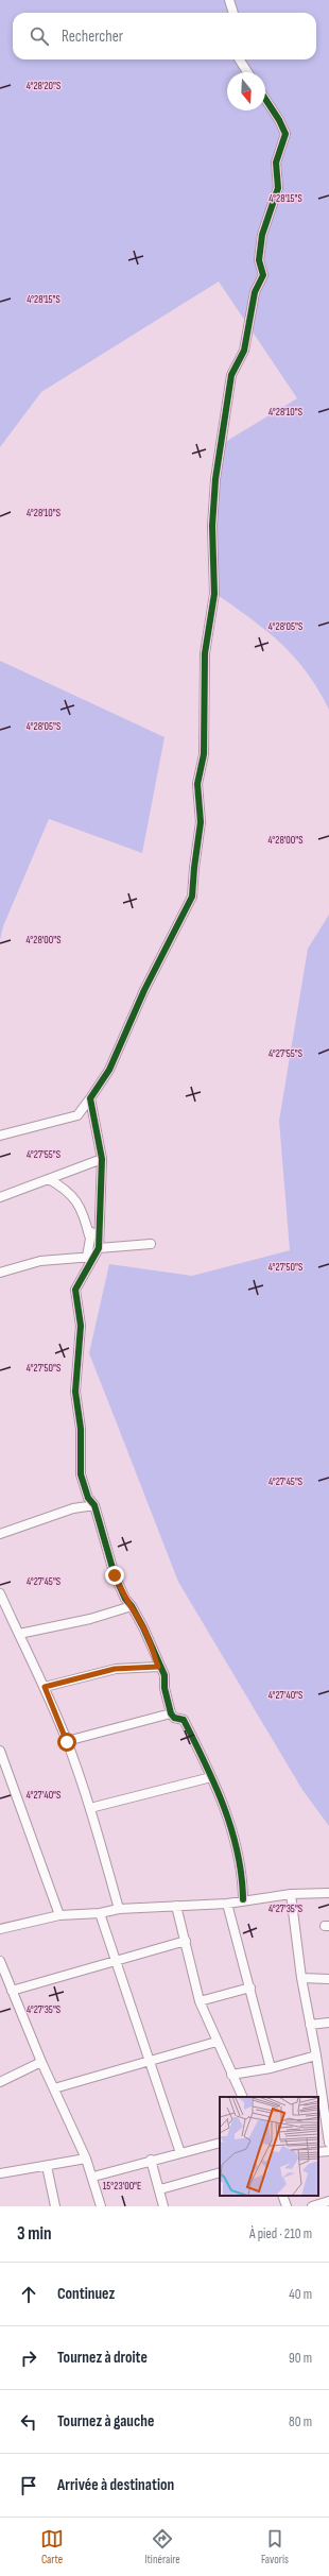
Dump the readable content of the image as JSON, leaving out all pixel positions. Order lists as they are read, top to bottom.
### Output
{
  "north": "bottom",
  "page": {
    "search": "Rechercher",
    "heading": ["3 min", "À pied · 210 m"],
    "list": [
      ["Continuez", "40 m"],
      ["Tournez à droite", "90 m"],
      ["Tournez à gauche", "80 m"],
      "Arrivée à destination"
    ],
    "nav": ["Carte", "Itinéraire", "Favoris"]
  },
  "coordinates": [
    "4°28'20\"S",
    "4°28'15\"S",
    "4°28'10\"S",
    "4°28'05\"S",
    "4°28'00\"S",
    "4°27'55\"S",
    "4°27'50\"S",
    "4°27'45\"S",
    "4°27'40\"S",
    "4°27'35\"S",
    "15°23'00\"E"
  ]
}
